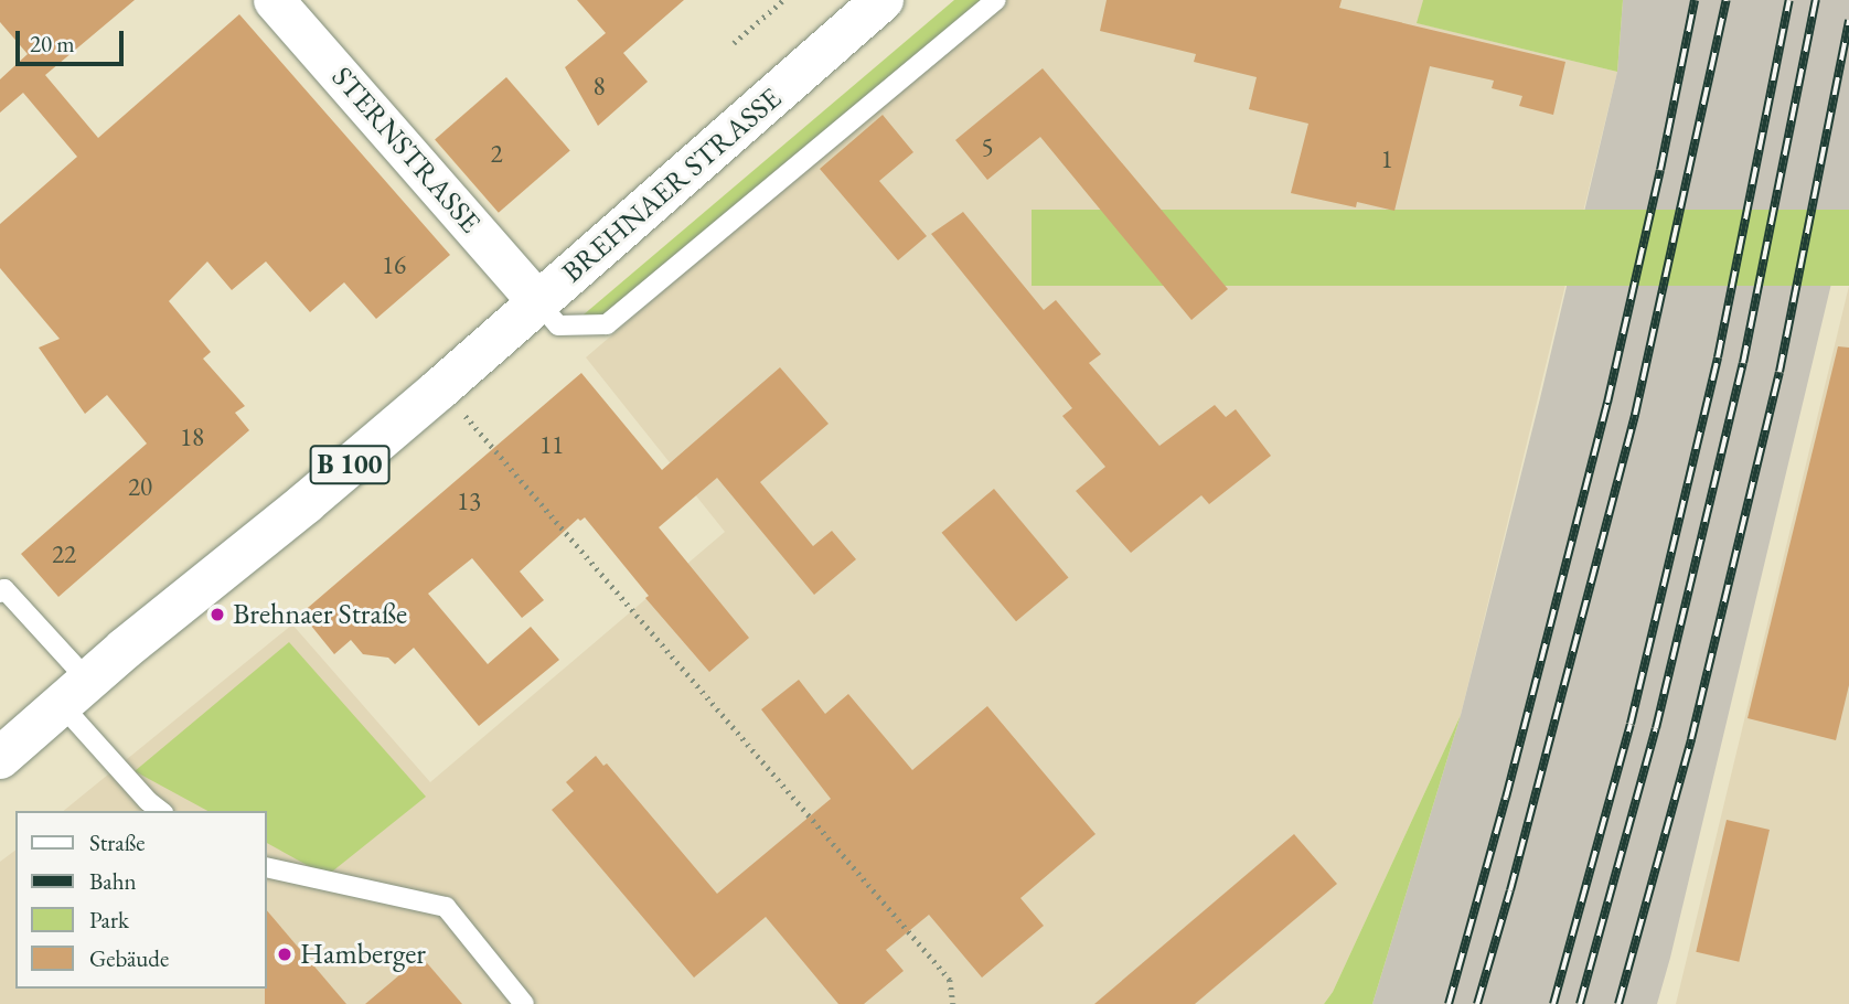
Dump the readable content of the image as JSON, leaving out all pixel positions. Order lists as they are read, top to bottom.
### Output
{
  "streets": {
    "main road": ["BREHNAER STRASSE", "B 100"],
    "street": ["STERNSTRASSE"]
  },
  "crossings": [
    ["STERNSTRASSE", "BREHNAER STRASSE"]
  ],
  "places": ["Brehnaer Straße", "Hamberger"],
  "house_numbers": [
    "8",
    "5",
    "2",
    "1",
    "16",
    "18",
    "11",
    "20",
    "13",
    "22"
  ],
  "legend": [
    "Straße",
    "Bahn",
    "Park",
    "Gebäude"
  ],
  "scale_bar": "20 m"
}
